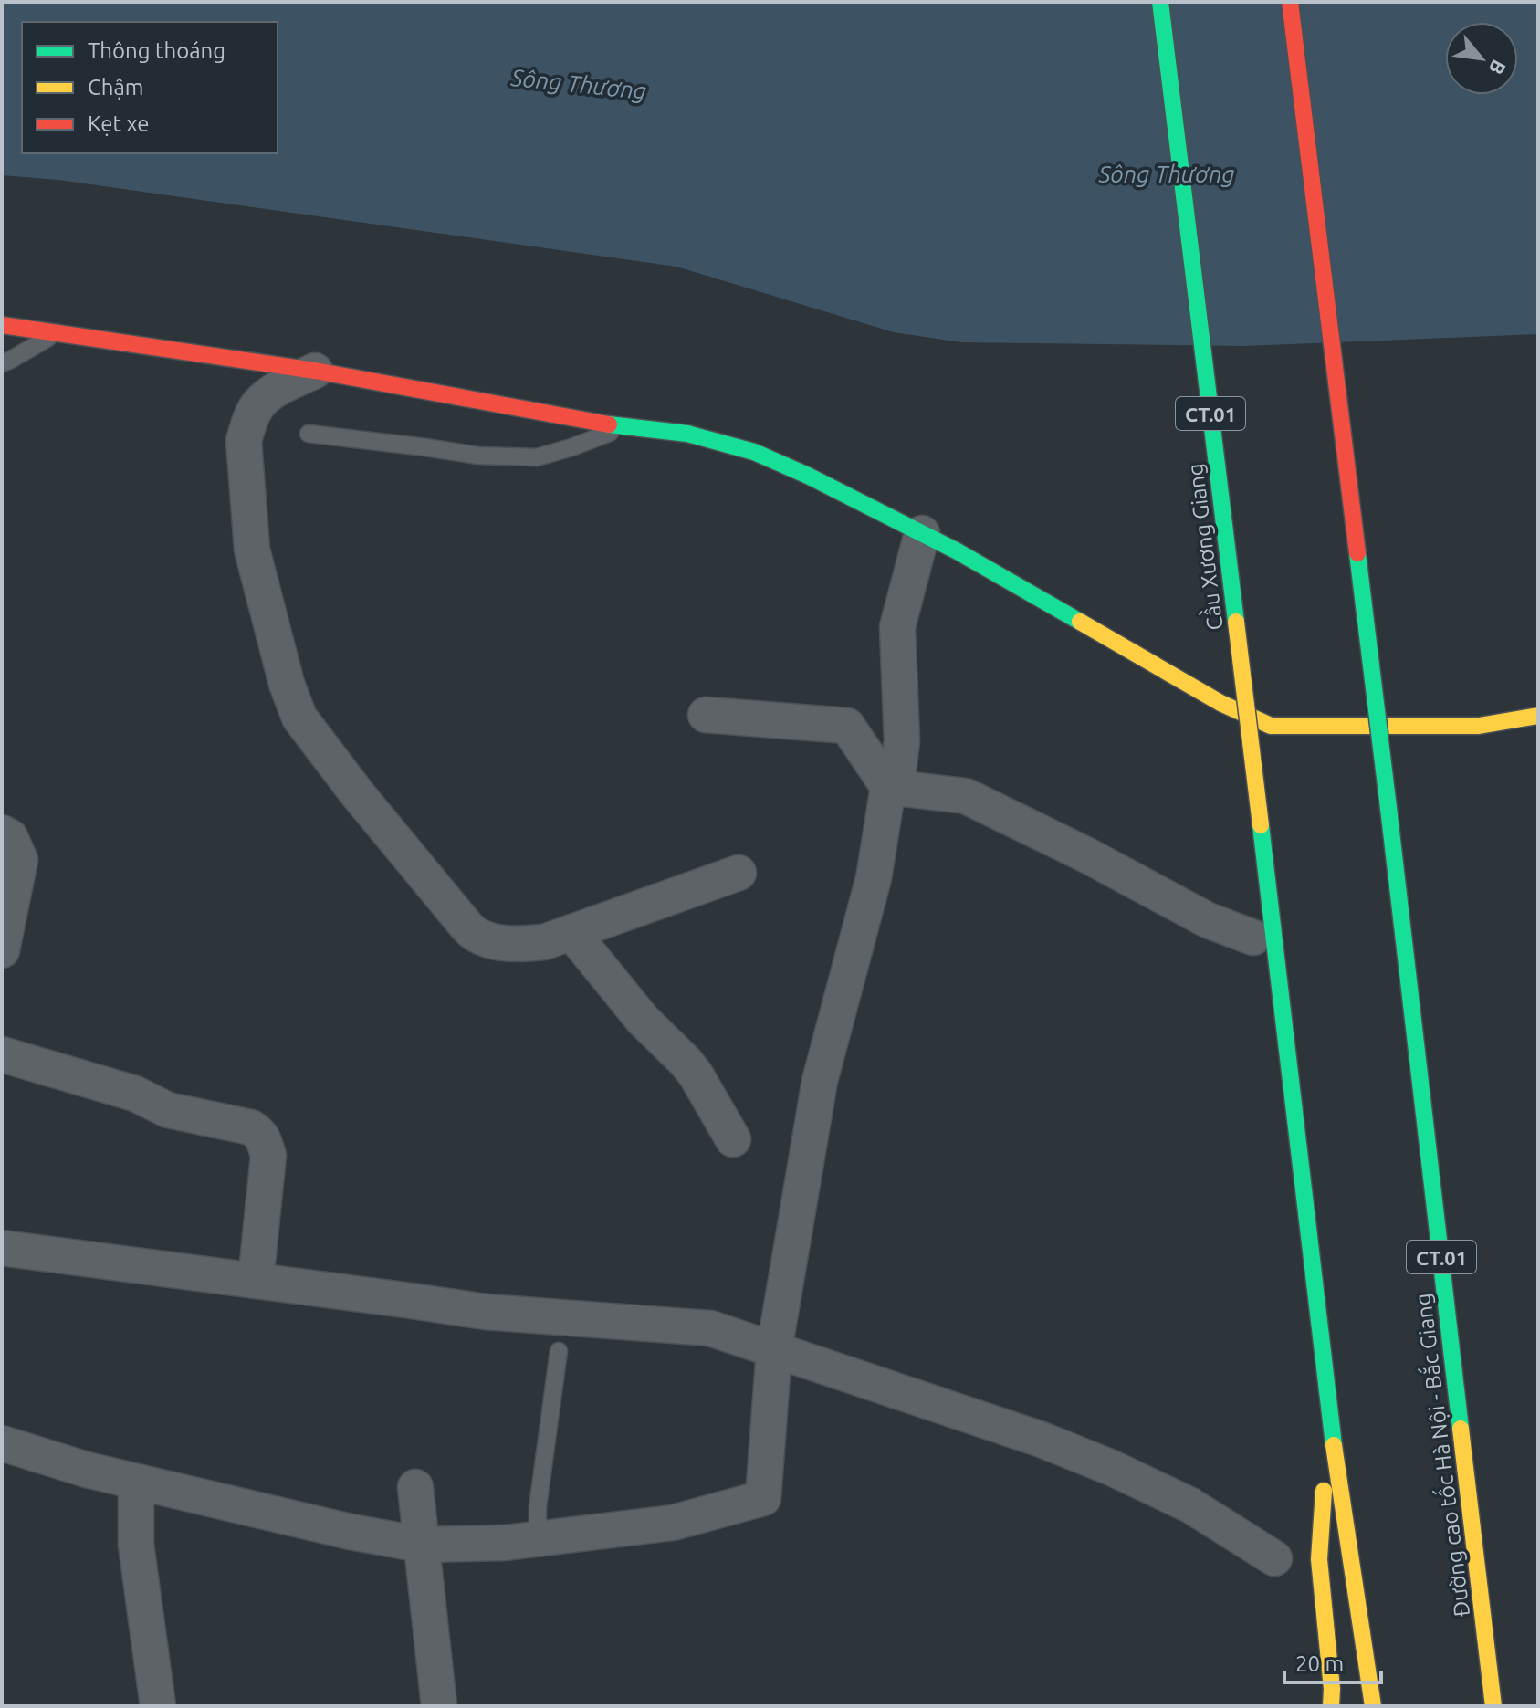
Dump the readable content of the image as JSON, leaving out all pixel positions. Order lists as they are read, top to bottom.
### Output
{
  "streets": {
    "main road": ["CT.01", "Cầu Xương Giang", "Đường cao tốc Hà Nội - Bắc Giang"]
  },
  "crossings": [
    ["CT.01", "Cầu Xương Giang"]
  ],
  "water": ["Sông Thương"],
  "legend": ["Thông thoáng", "Chậm", "Kẹt xe"],
  "scale_bar": "20 m",
  "north": "bottom right"
}
